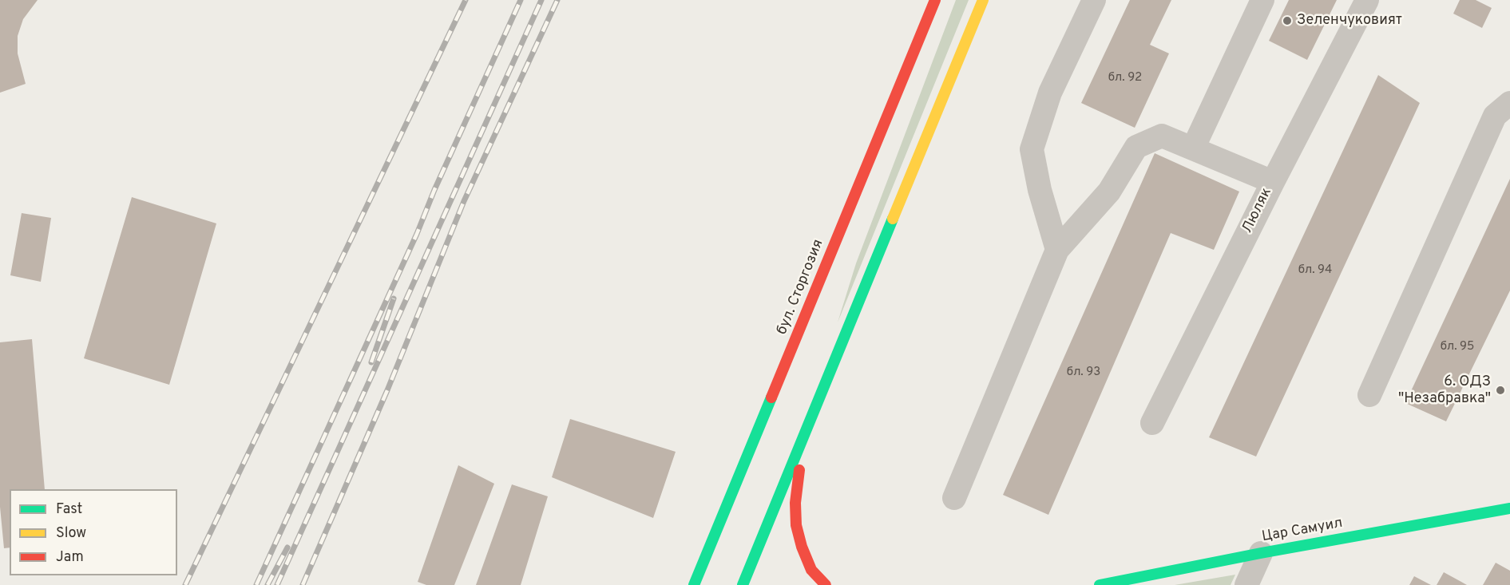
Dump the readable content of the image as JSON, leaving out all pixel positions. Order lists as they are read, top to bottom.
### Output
{
  "streets": {
    "main road": ["бул. Сторгозия", "Цар Самуил"],
    "street": ["Люляк"]
  },
  "places": ["Зеленчуковият", "6. ОДЗ \"Незабравка\""],
  "house_numbers": [
    "бл. 92",
    "бл. 94",
    "бл. 95",
    "бл. 93"
  ],
  "legend": ["Fast", "Slow", "Jam"]
}
